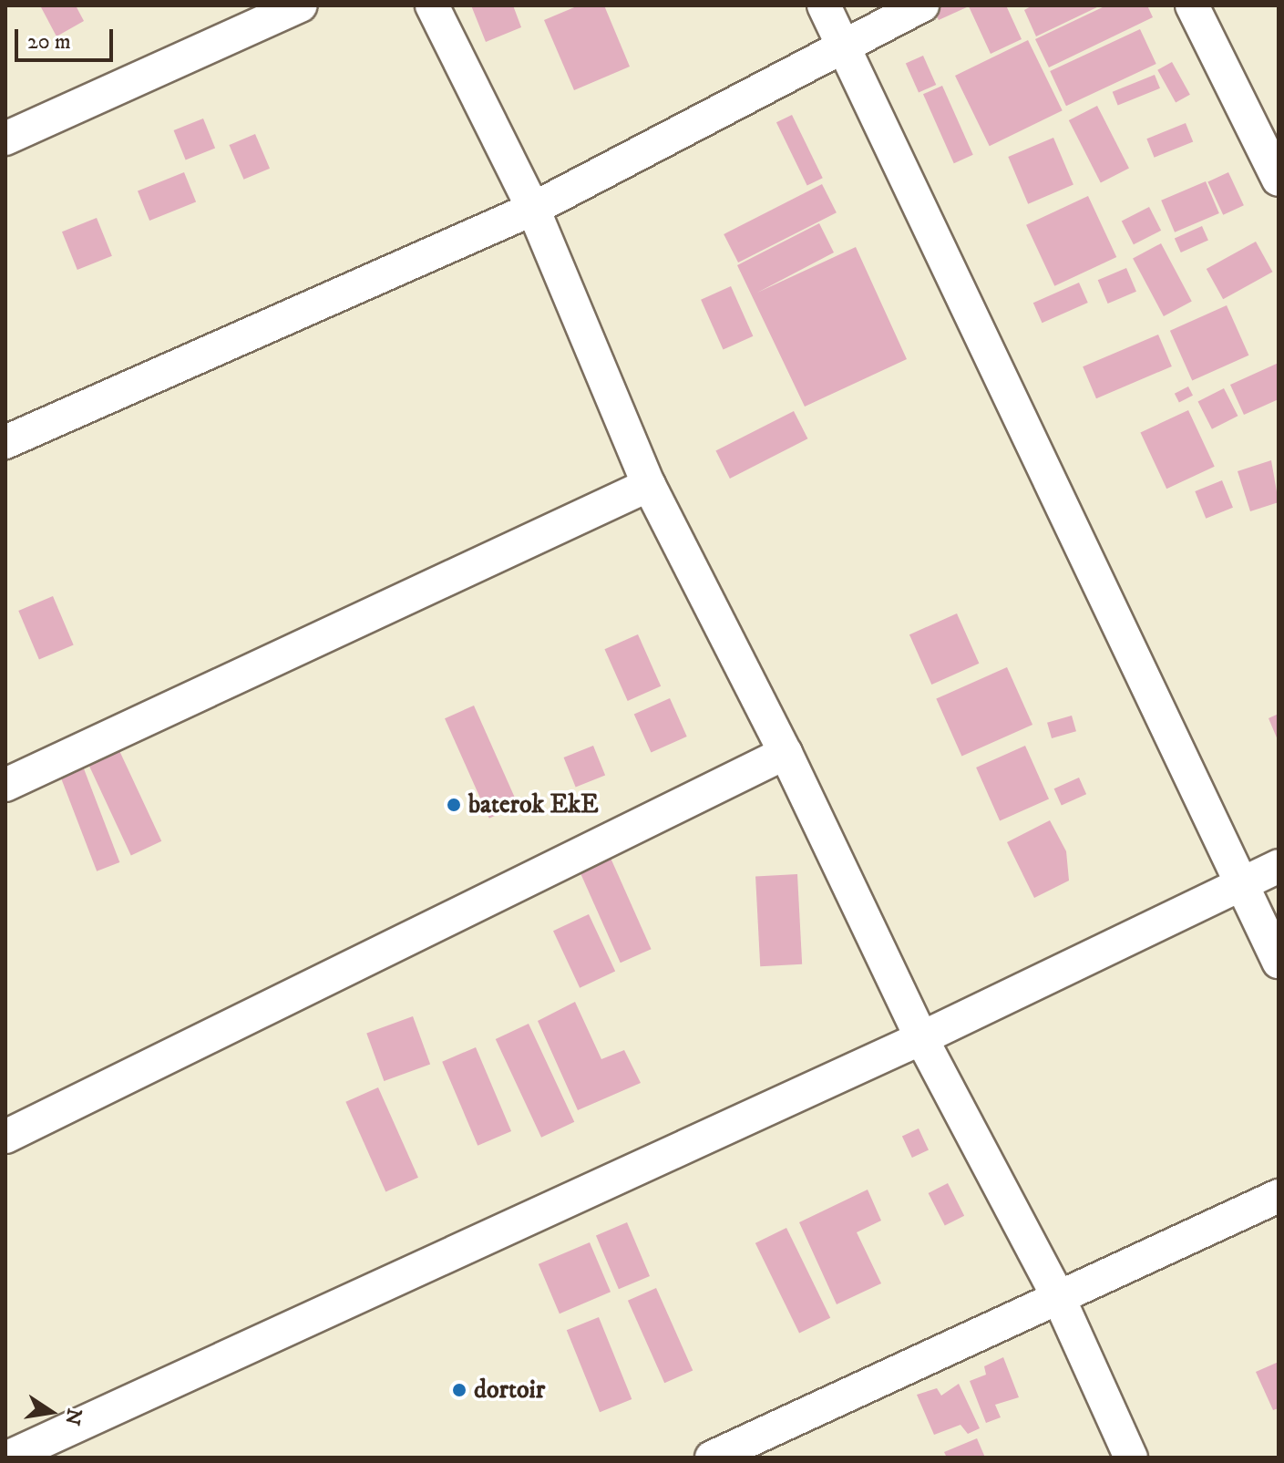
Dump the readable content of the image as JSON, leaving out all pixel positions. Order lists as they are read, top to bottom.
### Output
{
  "places": ["baterok EkE", "dortoir"],
  "scale_bar": "20 m",
  "north": "right"
}
